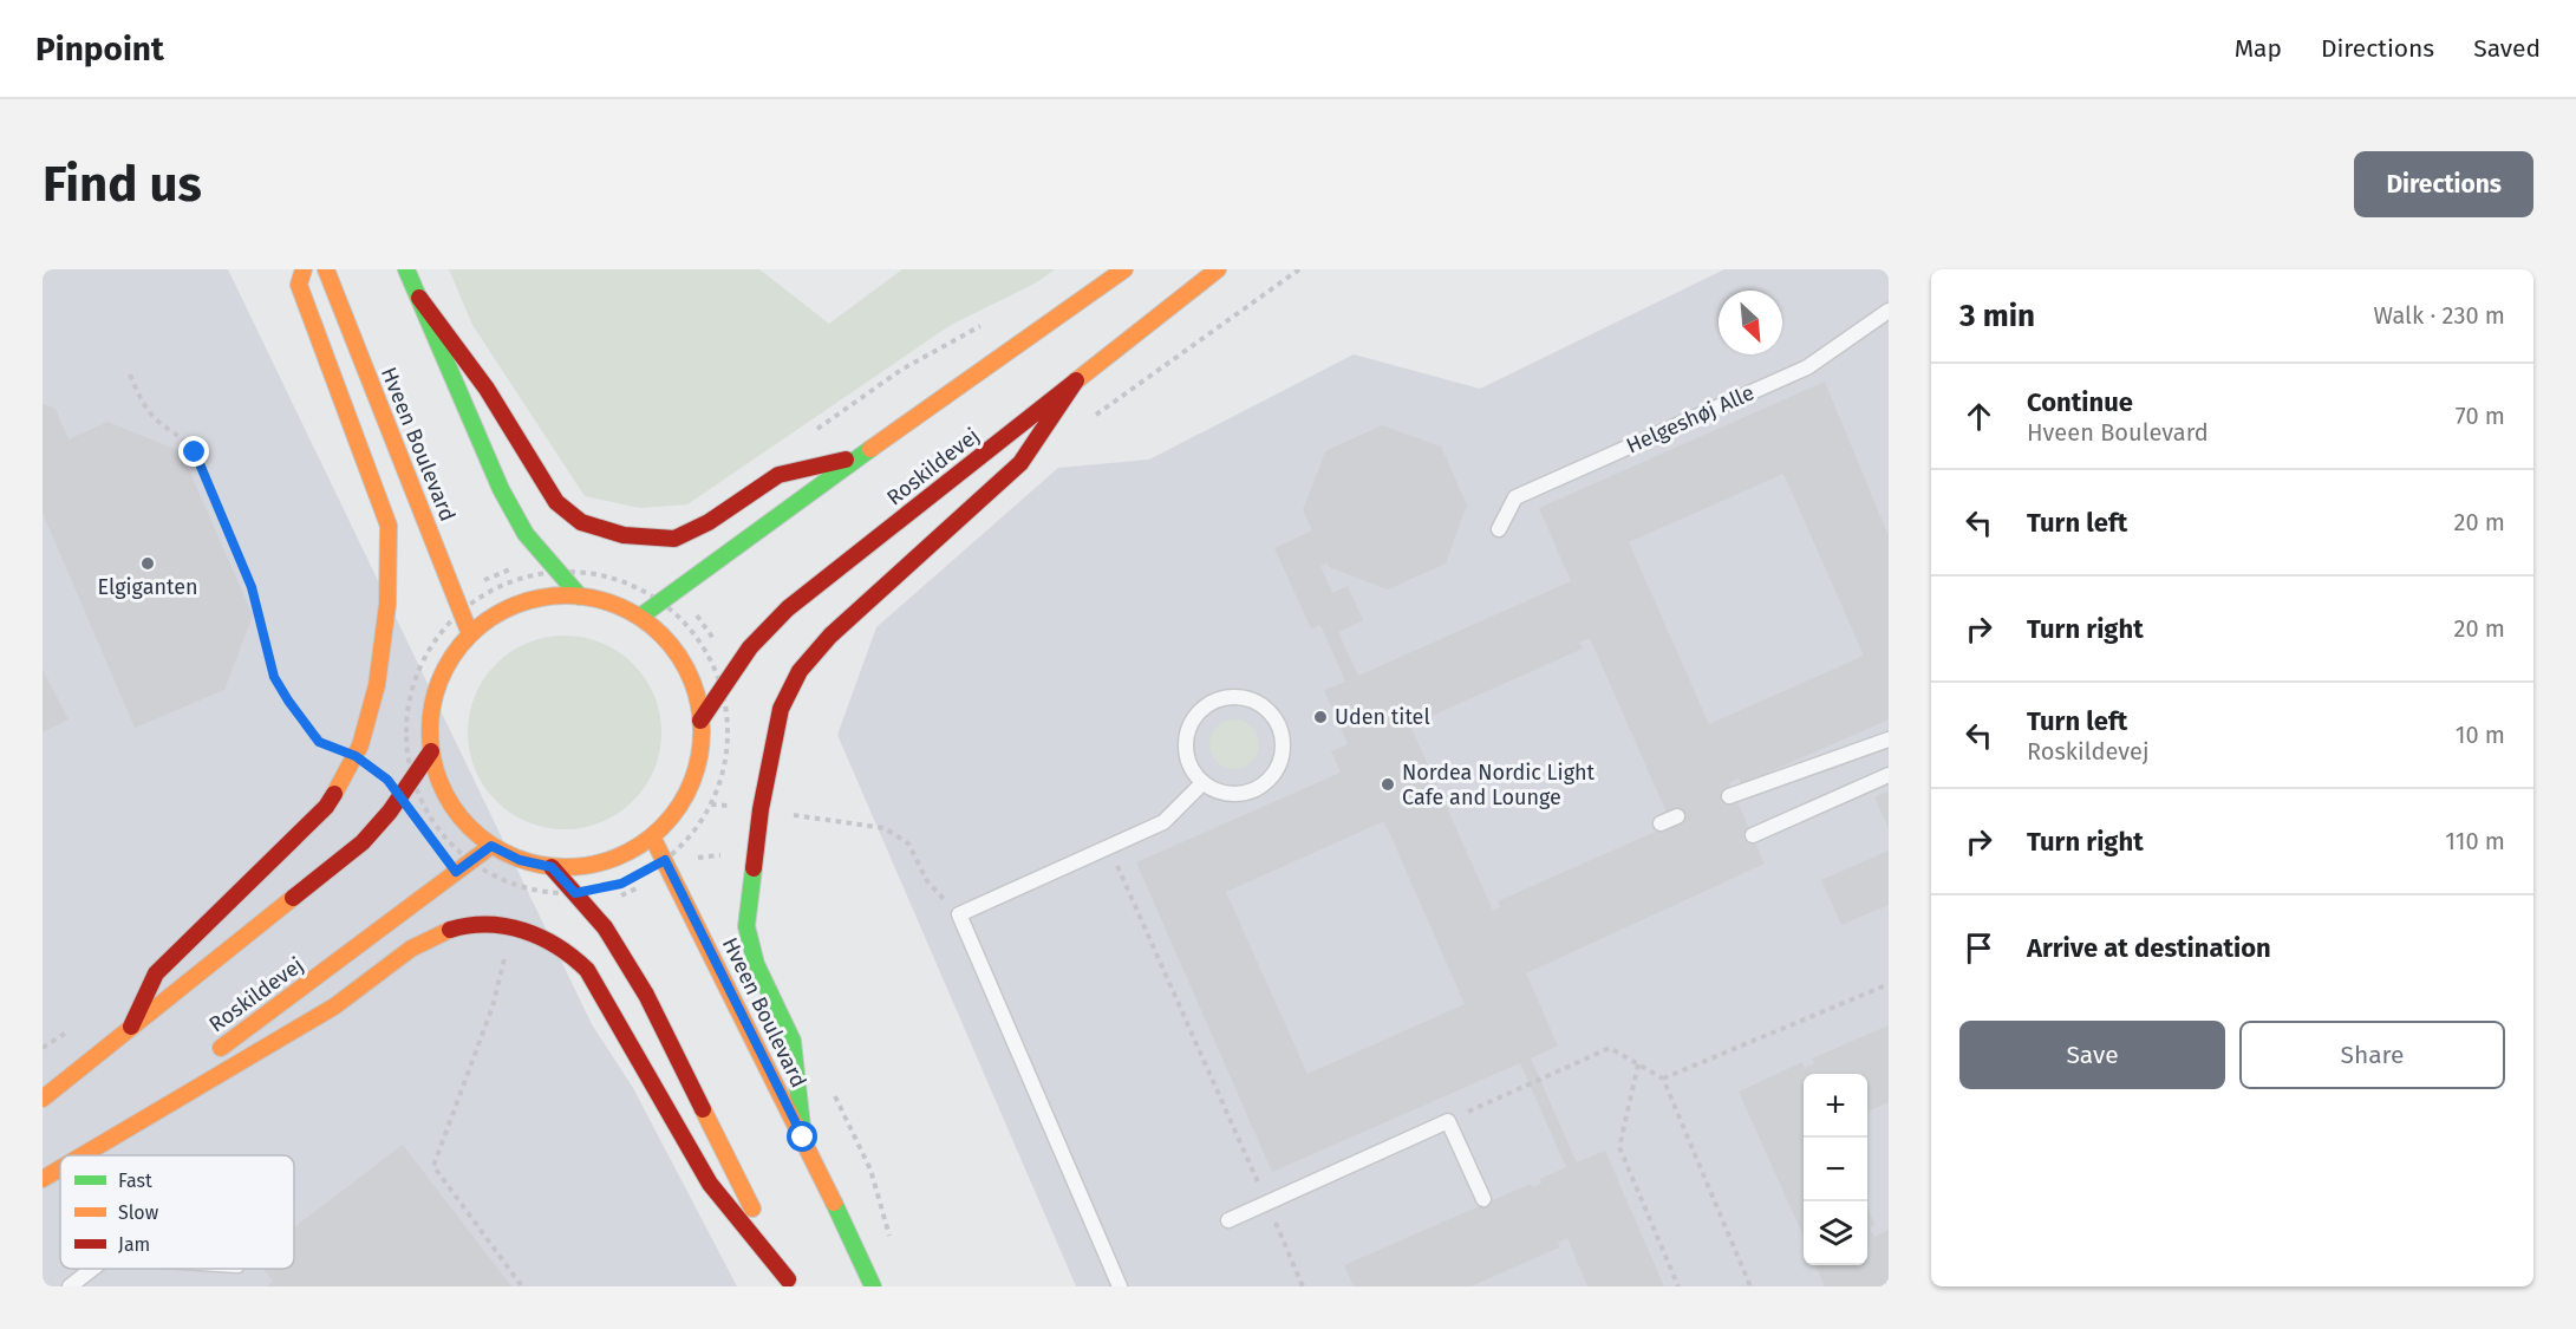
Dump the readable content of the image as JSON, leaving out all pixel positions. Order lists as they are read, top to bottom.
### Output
{
  "streets": {
    "main road": ["Hveen Boulevard", "Roskildevej"],
    "lane": ["Helgeshøj Alle"]
  },
  "places": ["Elgiganten", "Uden titel", "Nordea Nordic Light Cafe and Lounge"],
  "legend": ["Fast", "Slow", "Jam"],
  "north": "bottom right",
  "page": {
    "header": "Pinpoint",
    "nav": ["Map", "Directions", "Saved"],
    "buttons": [
      "Directions",
      ["Save", "Share"]
    ],
    "title": "Find us",
    "heading": ["3 min", "Walk · 230 m"],
    "list": [
      ["Continue", "Hveen Boulevard", "70 m"],
      ["Turn left", "20 m"],
      ["Turn right", "20 m"],
      ["Turn left", "Roskildevej", "10 m"],
      ["Turn right", "110 m"],
      "Arrive at destination"
    ],
    "map_buttons": ["+", "−"]
  }
}
